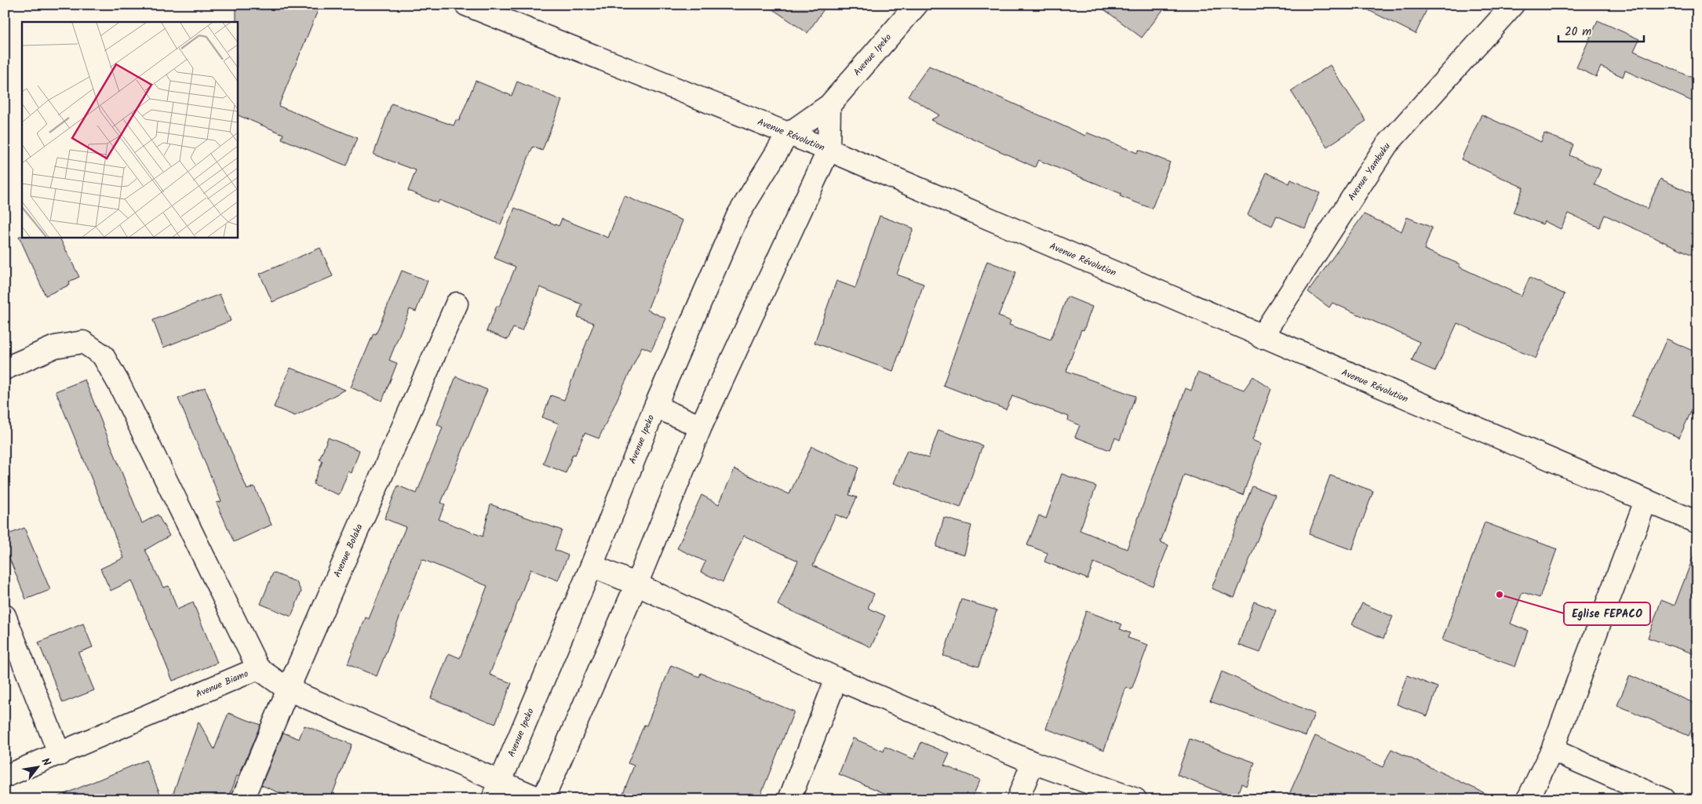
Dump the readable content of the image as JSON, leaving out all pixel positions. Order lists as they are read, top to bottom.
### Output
{
  "streets": {
    "street": [
      "Avenue Ipeko",
      "Avenue Révolution",
      "Avenue Yambuku",
      "Avenue Bolaka",
      "Avenue Biamo"
    ]
  },
  "crossings": [
    ["Avenue Ipeko", "Avenue Révolution"],
    ["Avenue Ipeko", "Avenue Biamo"],
    ["Avenue Révolution", "Avenue Yambuku"],
    ["Avenue Bolaka", "Avenue Biamo"]
  ],
  "places": ["Eglise FEPACO"],
  "scale_bar": "20 m",
  "north": "top right"
}
